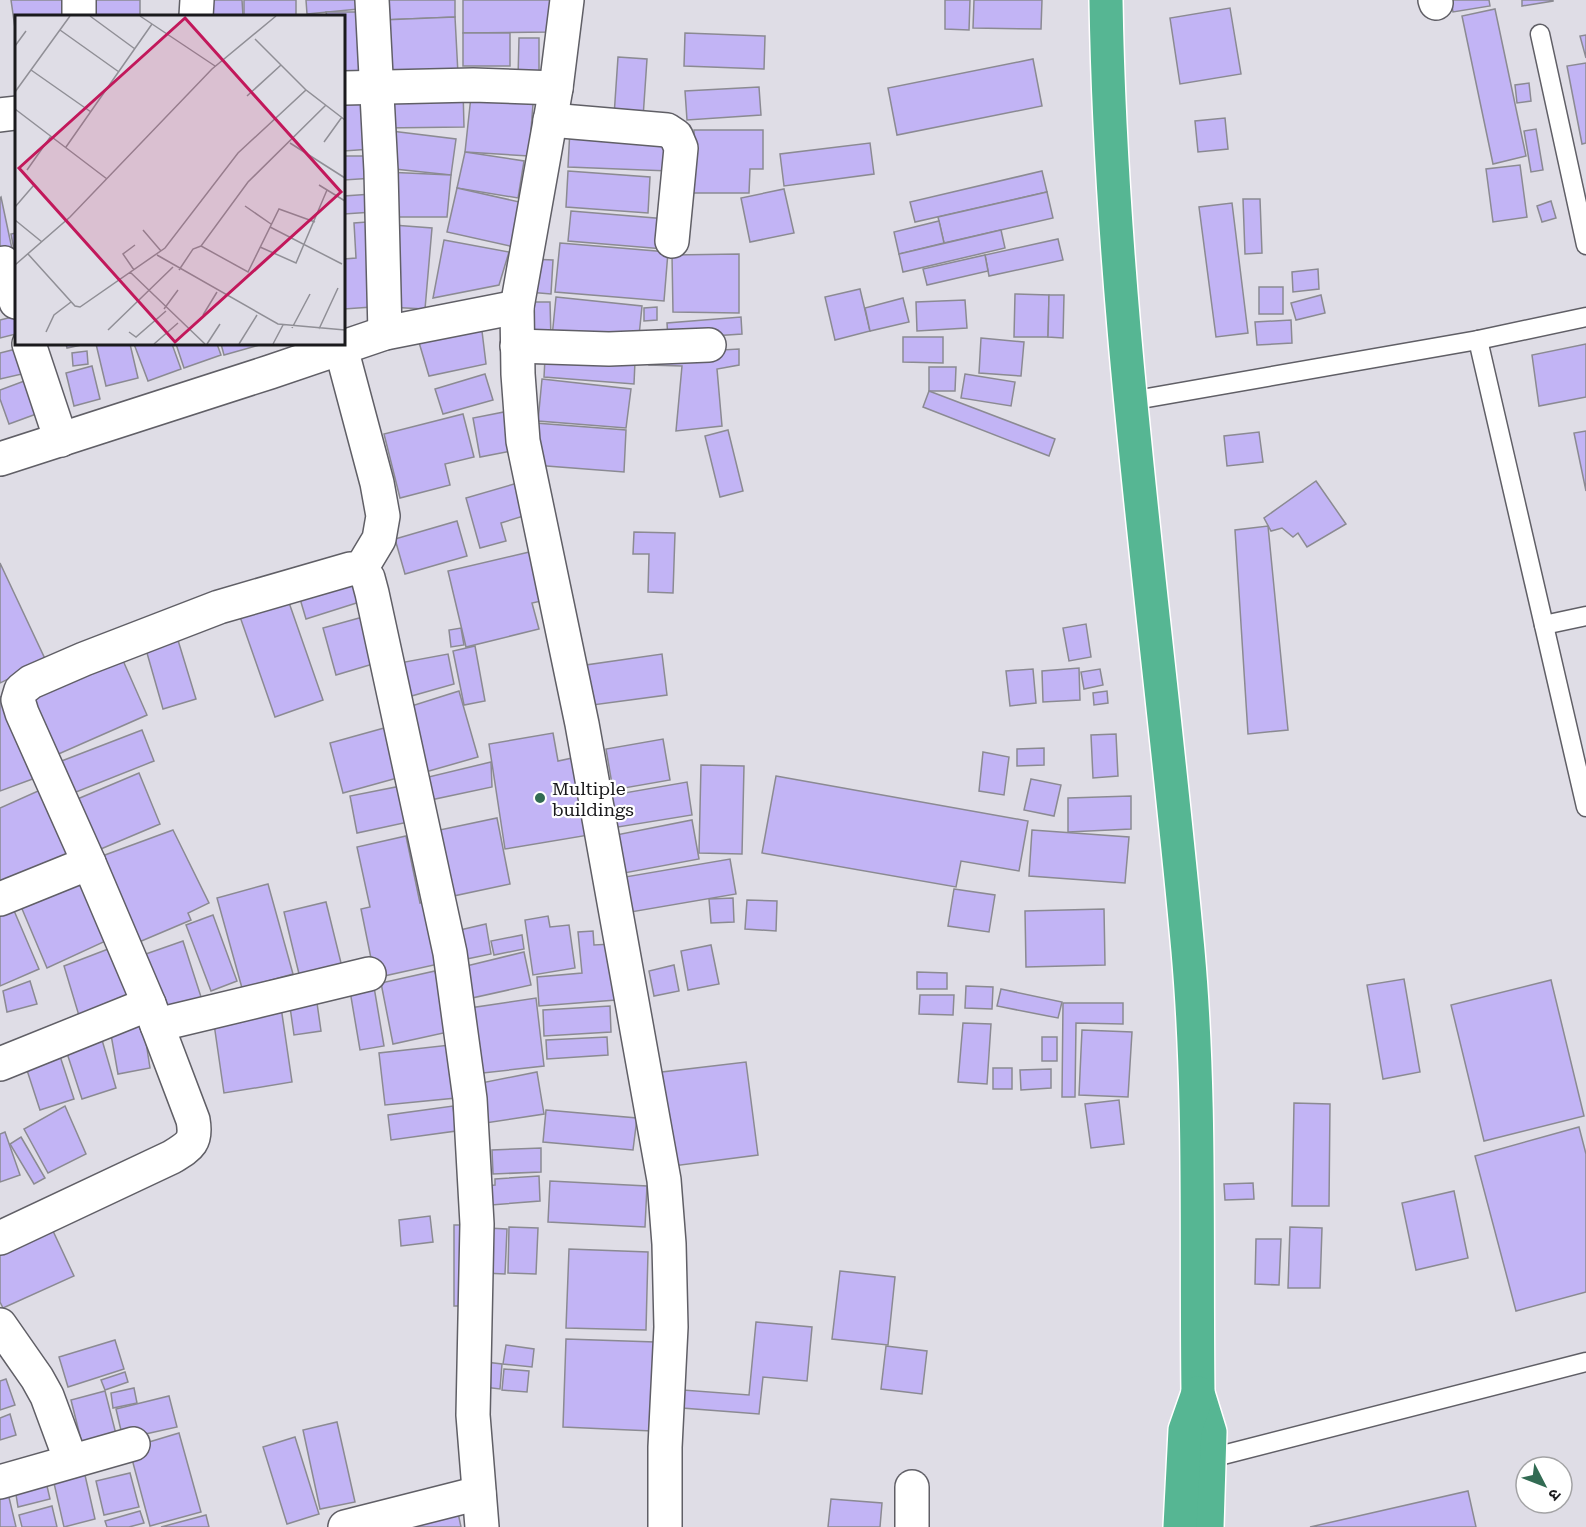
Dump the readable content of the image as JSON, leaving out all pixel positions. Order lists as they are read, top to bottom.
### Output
{
  "places": ["Multiple buildings"],
  "north": "bottom right"
}
